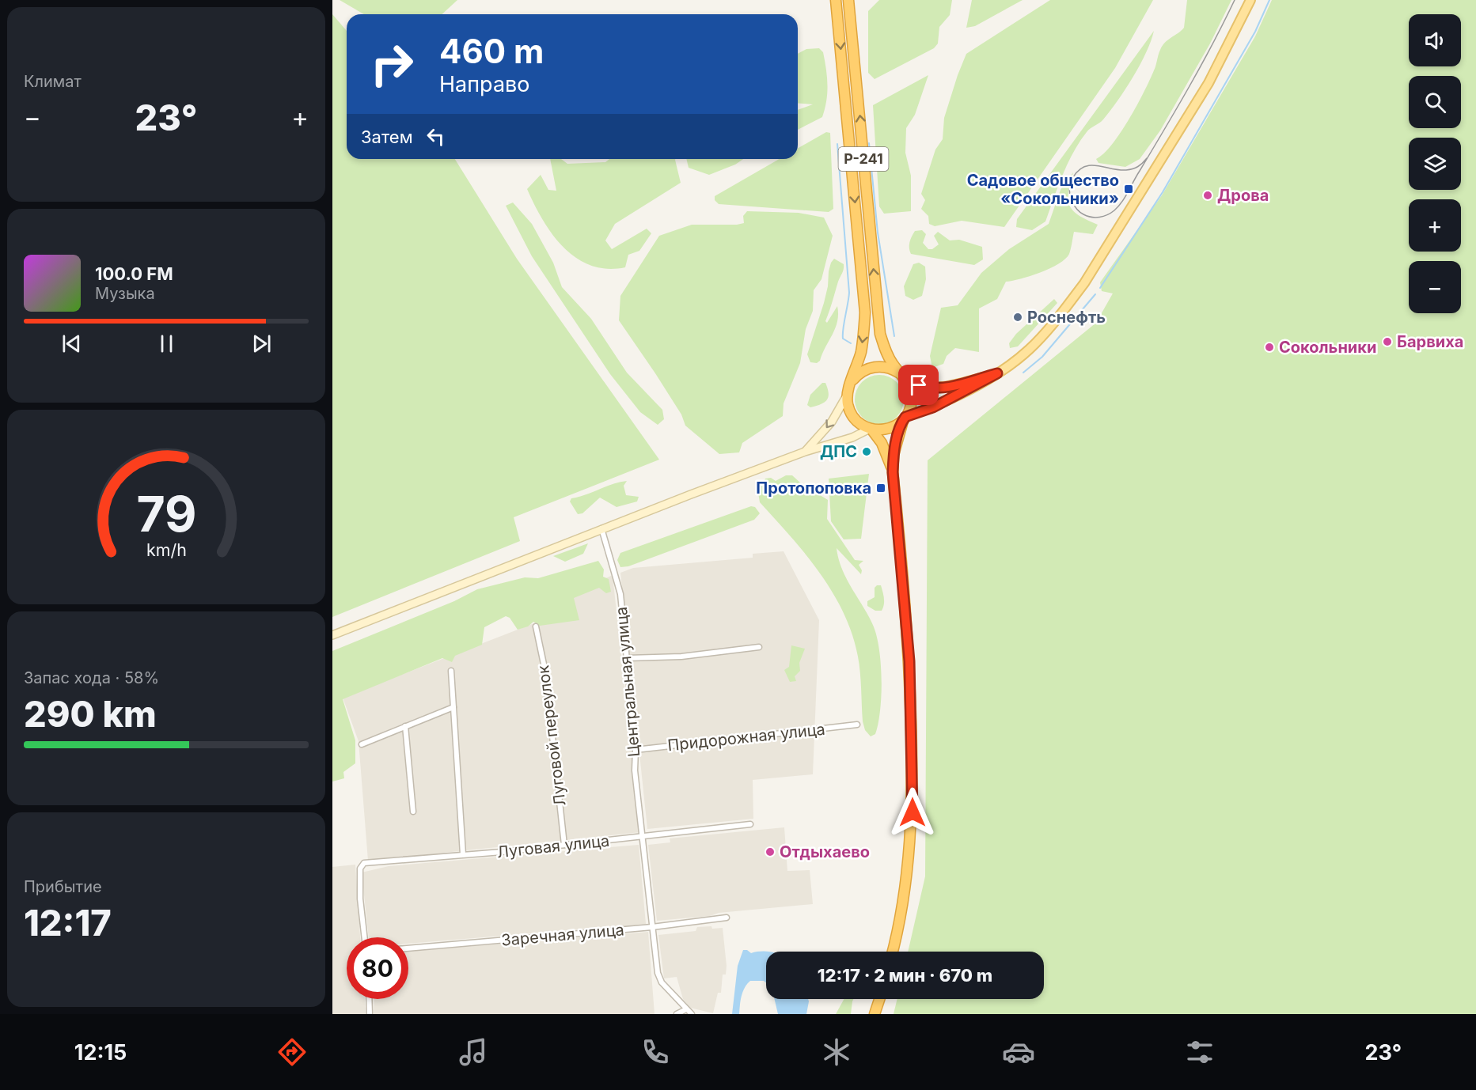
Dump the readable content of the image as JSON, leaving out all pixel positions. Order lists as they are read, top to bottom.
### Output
{
  "streets": {
    "highway": ["Р-241"],
    "street": [
      "Центральная улица",
      "Луговой переулок",
      "Придорожная улица",
      "Луговая улица",
      "Заречная улица"
    ]
  },
  "crossings": [
    ["Центральная улица", "Придорожная улица"],
    ["Центральная улица", "Луговая улица"],
    ["Центральная улица", "Заречная улица"],
    ["Луговой переулок", "Луговая улица"]
  ],
  "places": {
    "transit": ["Садовое общество «Сокольники»", "Протопоповка"],
    "other": [
      "Дрова",
      "Роснефть",
      "Барвиха",
      "Сокольники",
      "ДПС",
      "Отдыхаево"
    ]
  },
  "page": {
    "tile": [
      "Климат",
      ["Запас хода · 58%", "290 km"],
      ["Прибытие", "12:17"]
    ],
    "map_buttons": ["+", "−"],
    "turn": ["460 m", "Направо"],
    "heat": ["−", "23°", "+"],
    "then": "Затем",
    "song": ["100.0 FM", "Музыка"],
    "limit": "80",
    "trip": "12:17 · 2 мин · 670 m",
    "tabs": ["12:15", "23°"],
    "gauge": ["79", "km/h"]
  }
}
